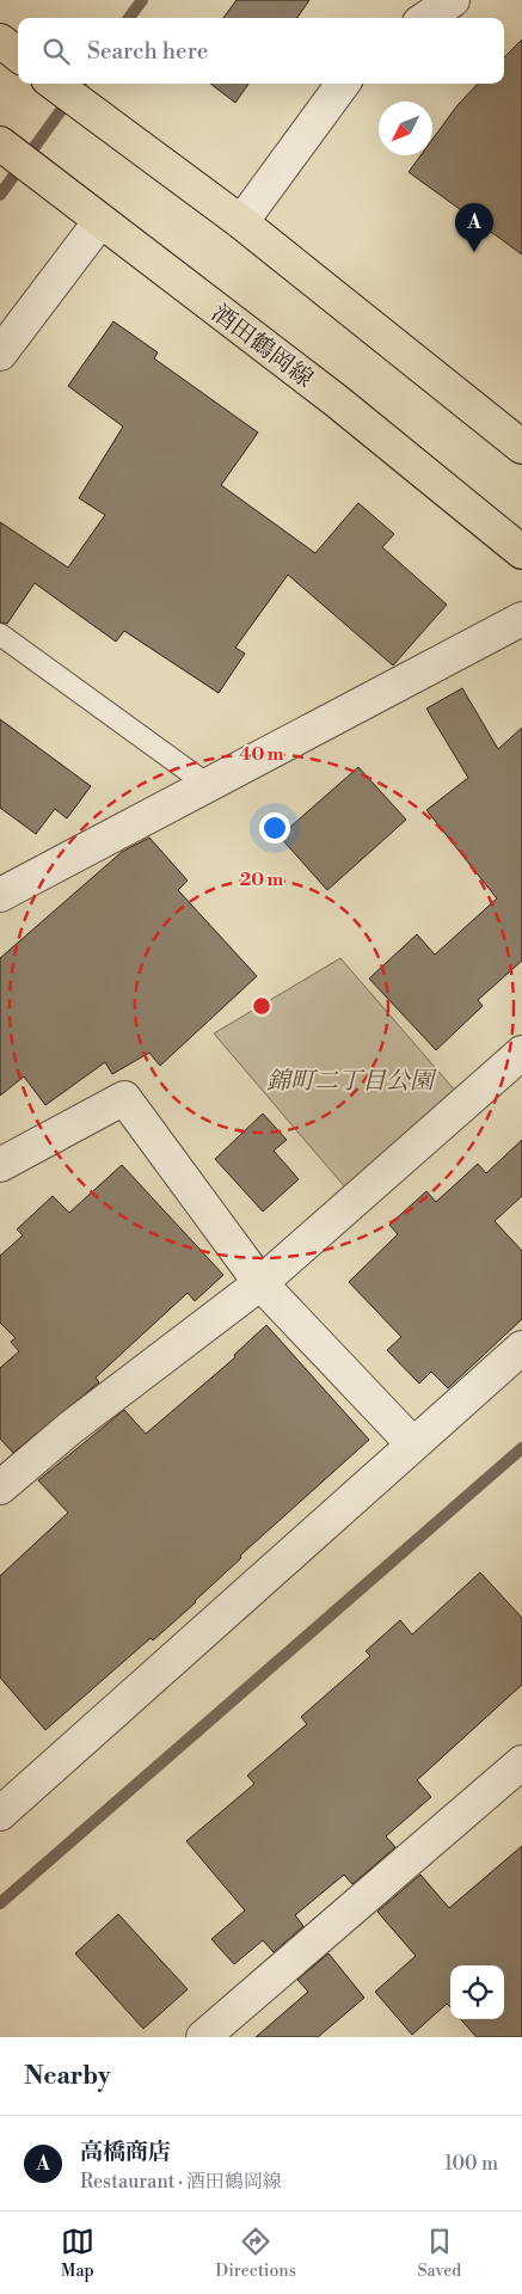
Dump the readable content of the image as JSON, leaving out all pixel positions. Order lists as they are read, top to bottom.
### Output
{
  "streets": {
    "main road": ["酒田鶴岡線"]
  },
  "parks": ["錦町二丁目公園"],
  "north": "bottom left",
  "page": {
    "search": "Search here",
    "pins": "A",
    "heading": "Nearby",
    "list": [
      {
        "mark": "A",
        "name": "高橋商店",
        "note": "Restaurant · 酒田鶴岡線",
        "value": "100 m"
      }
    ],
    "nav": ["Map", "Directions", "Saved"]
  },
  "rings": ["40 m", "20 m"]
}
